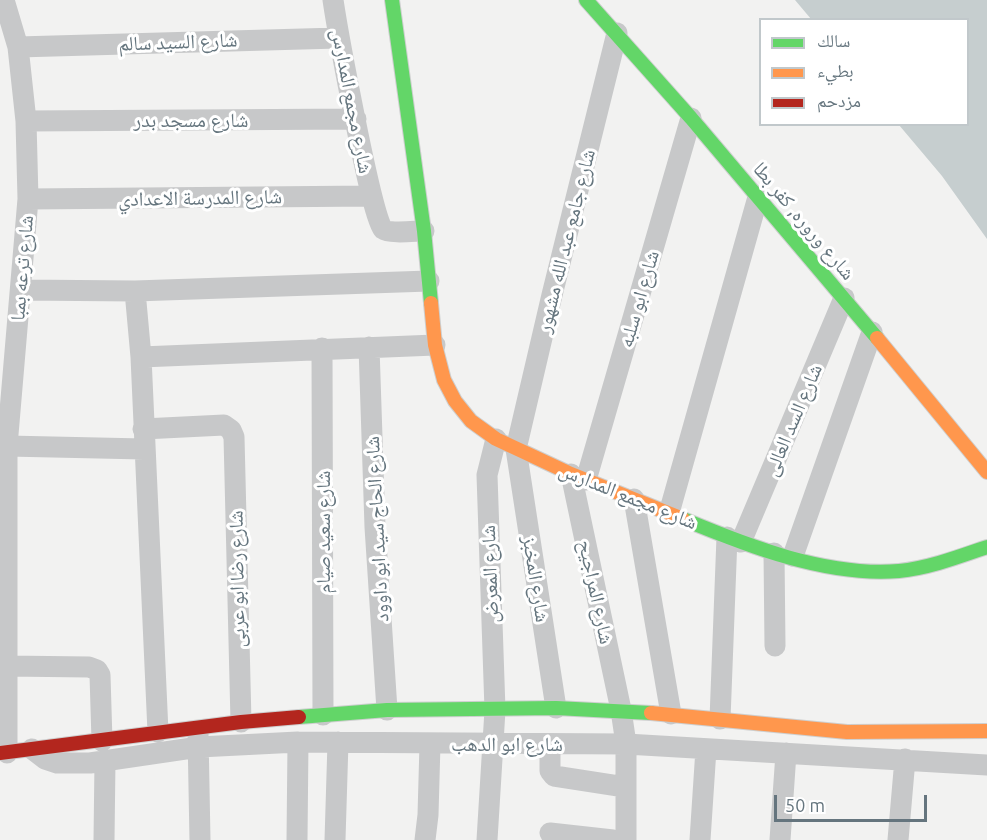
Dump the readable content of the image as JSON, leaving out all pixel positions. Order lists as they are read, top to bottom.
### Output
{
  "streets": {
    "street": [
      "شارع السيد سالم",
      "شارع مجمع المدارس",
      "شارع مسجد بدر",
      "شارع المدرسة الاعدادي",
      "شارع وروره, كفر بطا",
      "شارع جامع عبد الله مشهور",
      "شارع ترعه بمبا",
      "شارع ابو سلبه",
      "شارع السد العالى",
      "شارع الحاج سيد ابو داوود",
      "شارع سعيد صيام",
      "شارع المعرض",
      "شارع رضا ابو عربى",
      "شارع المخبز",
      "شارع المراجيح",
      "شارع ابو الدهب"
    ]
  },
  "crossings": [
    ["شارع السيد سالم", "شارع مجمع المدارس"],
    ["شارع السيد سالم", "شارع ترعه بمبا"],
    ["شارع مجمع المدارس", "شارع مسجد بدر"],
    ["شارع مجمع المدارس", "شارع المدرسة الاعدادي"],
    ["شارع مجمع المدارس", "شارع جامع عبد الله مشهور"],
    ["شارع مجمع المدارس", "شارع ابو سلبه"],
    ["شارع مجمع المدارس", "شارع السد العالى"],
    ["شارع مجمع المدارس", "شارع المعرض"],
    ["شارع مجمع المدارس", "شارع المخبز"],
    ["شارع مجمع المدارس", "شارع المراجيح"],
    ["شارع مسجد بدر", "شارع ترعه بمبا"],
    ["شارع المدرسة الاعدادي", "شارع ترعه بمبا"],
    ["شارع وروره, كفر بطا", "شارع جامع عبد الله مشهور"],
    ["شارع وروره, كفر بطا", "شارع ابو سلبه"],
    ["شارع وروره, كفر بطا", "شارع السد العالى"],
    ["شارع جامع عبد الله مشهور", "شارع المخبز"],
    ["شارع ترعه بمبا", "شارع ابو الدهب"],
    ["شارع ابو سلبه", "شارع المراجيح"],
    ["شارع الحاج سيد ابو داوود", "شارع ابو الدهب"],
    ["شارع سعيد صيام", "شارع ابو الدهب"],
    ["شارع المعرض", "شارع ابو الدهب"],
    ["شارع رضا ابو عربى", "شارع ابو الدهب"],
    ["شارع المخبز", "شارع ابو الدهب"],
    ["شارع المراجيح", "شارع ابو الدهب"]
  ],
  "legend": ["سالك", "بطيء", "مزدحم"],
  "scale_bar": "50 m"
}
